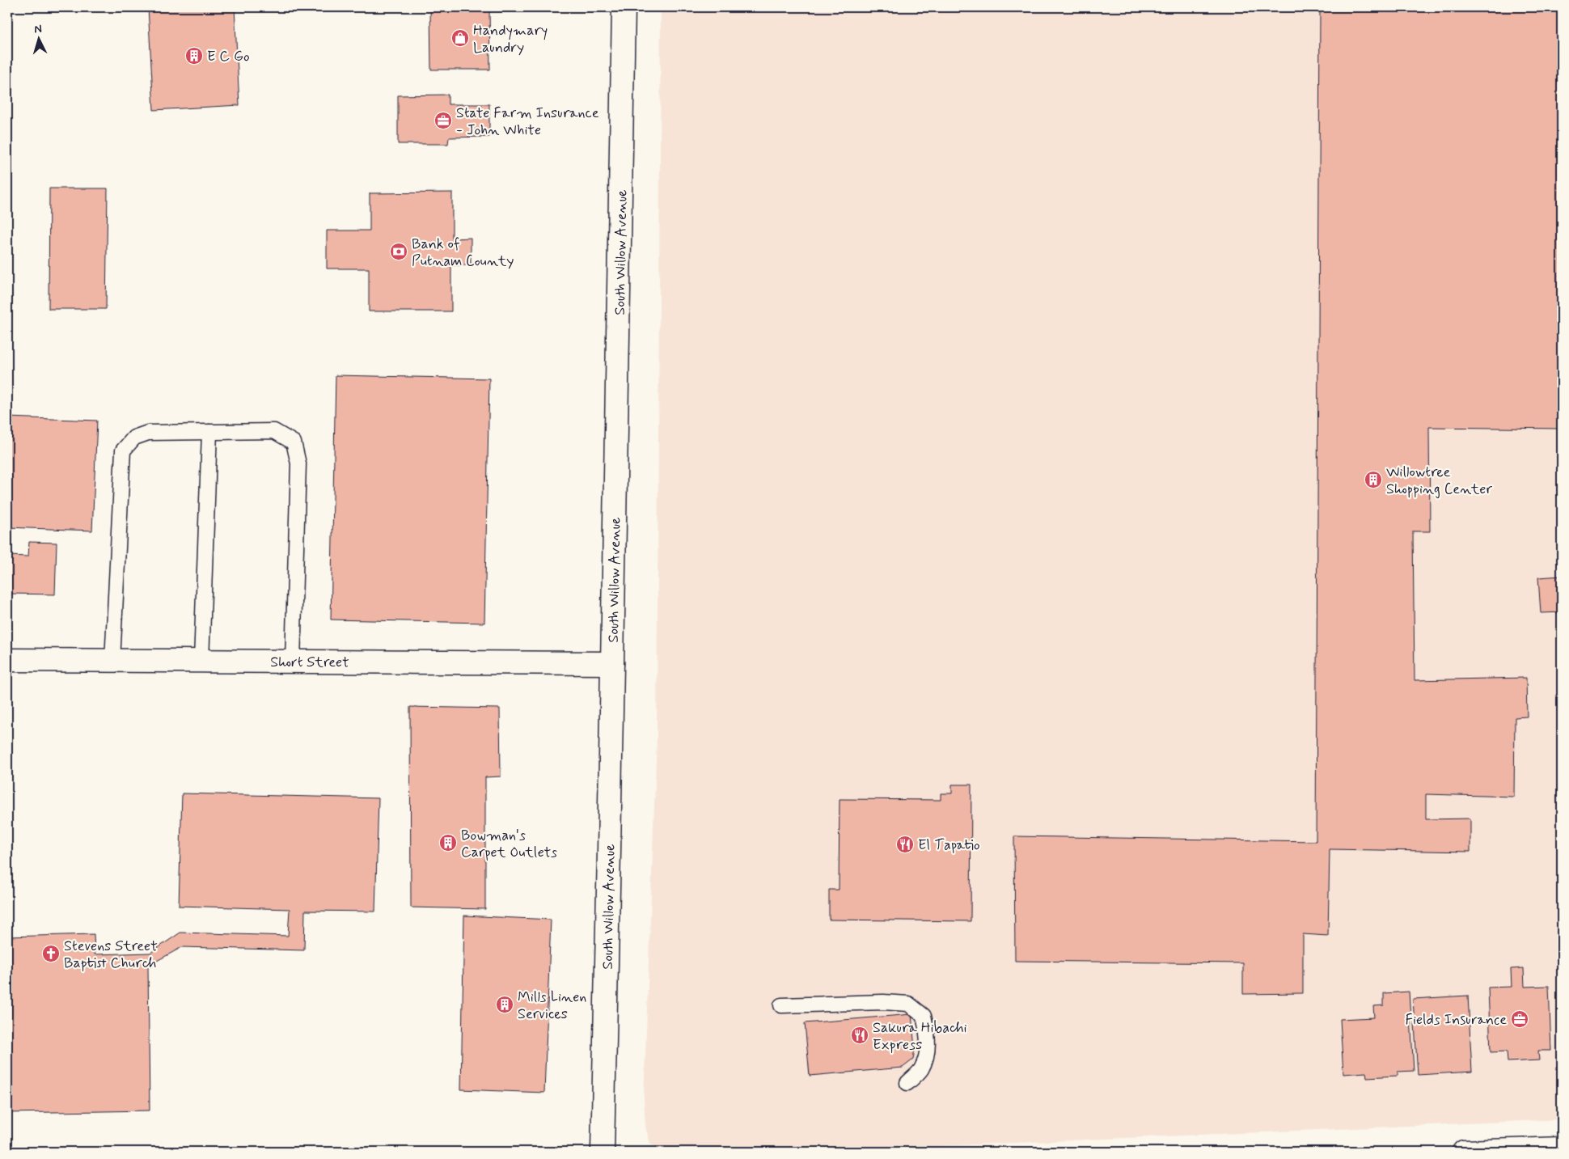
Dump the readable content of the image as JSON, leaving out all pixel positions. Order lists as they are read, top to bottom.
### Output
{
  "streets": {
    "main road": ["South Willow Avenue", "Short Street"]
  },
  "crossings": [
    ["South Willow Avenue", "Short Street"]
  ],
  "places": {
    "shop": ["Handymary Laundry"],
    "building": [
      "E C Go",
      "Willowtree Shopping Center",
      "Bowman's Carpet Outlets",
      "Mills Linen Services"
    ],
    "office": ["State Farm Insurance - John White", "Fields Insurance"],
    "bank": ["Bank of Putnam County"],
    "restaurant": ["El Tapatio", "Sakura Hibachi Express"],
    "church": ["Stevens Street Baptist Church"]
  },
  "north": "top"
}
